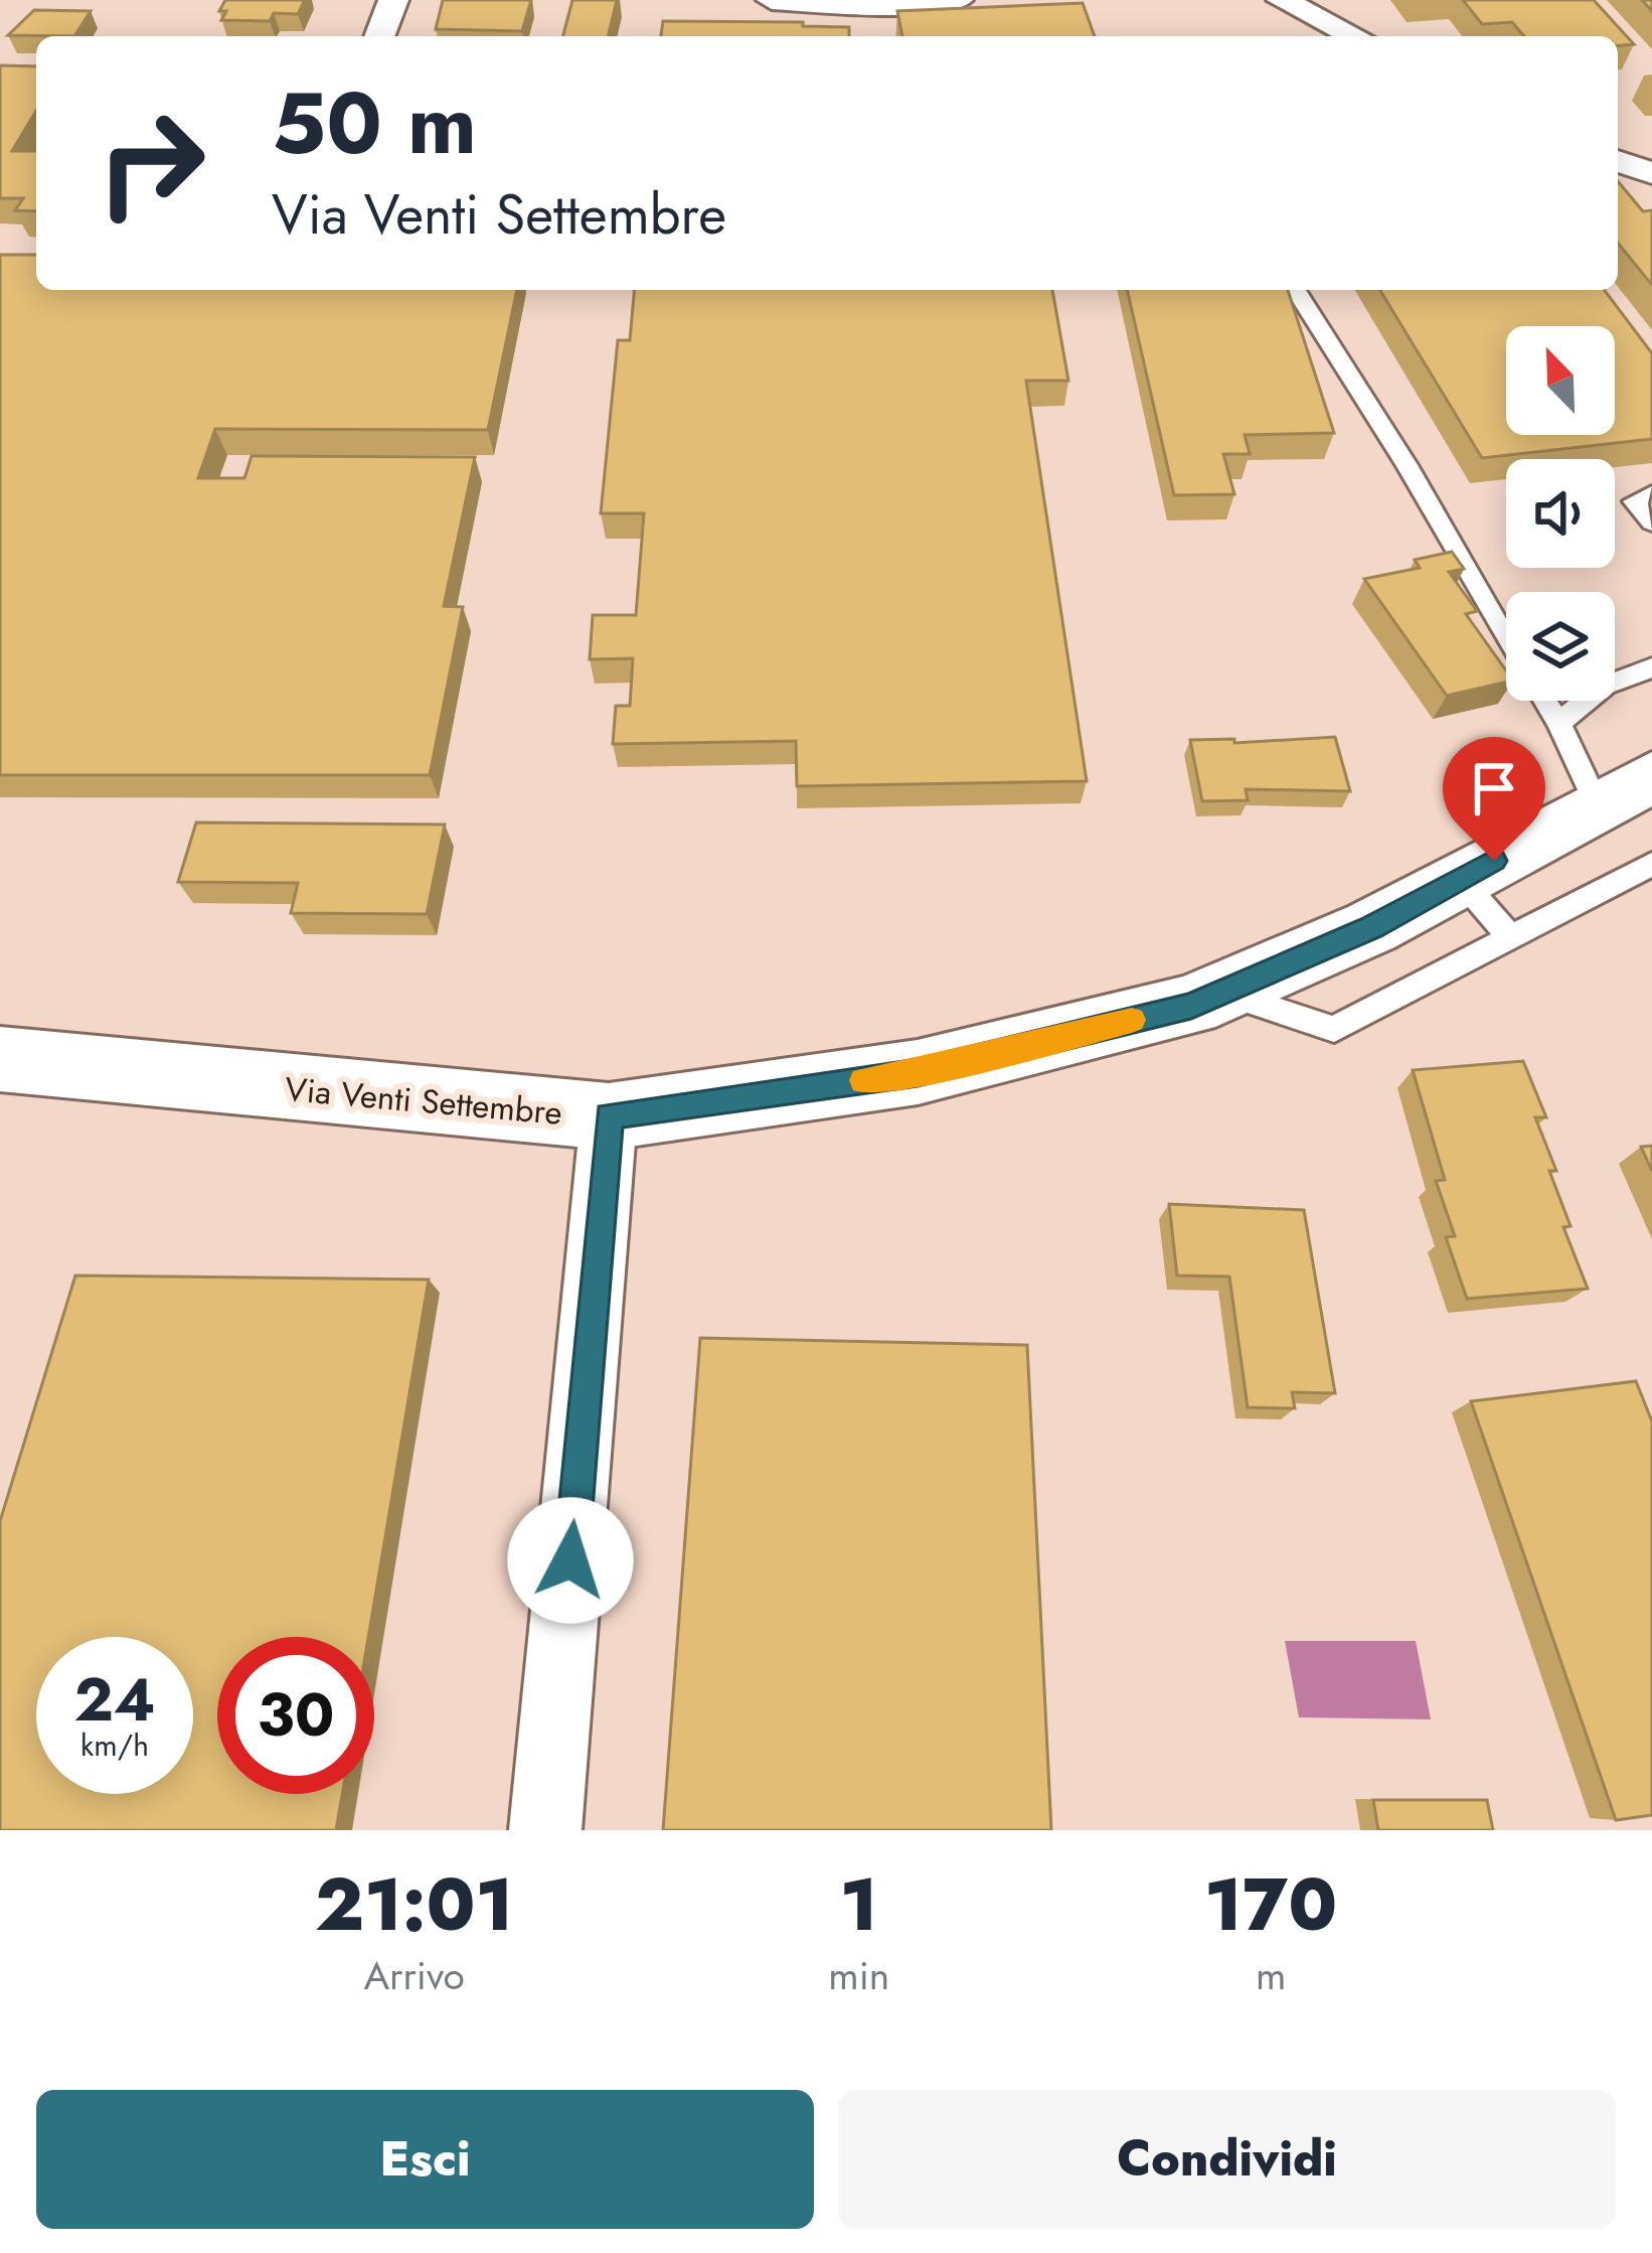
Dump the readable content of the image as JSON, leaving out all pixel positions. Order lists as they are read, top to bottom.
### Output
{
  "streets": {
    "street": ["Via Venti Settembre"]
  },
  "north": "top left",
  "page": {
    "turn": ["50 m", "Via Venti Settembre"],
    "speed": "24 km/h",
    "limit": "30",
    "eta": [
      "21:01",
      "Arrivo",
      "1",
      "min",
      "170",
      "m"
    ],
    "buttons": ["Esci", "Condividi"]
  }
}
